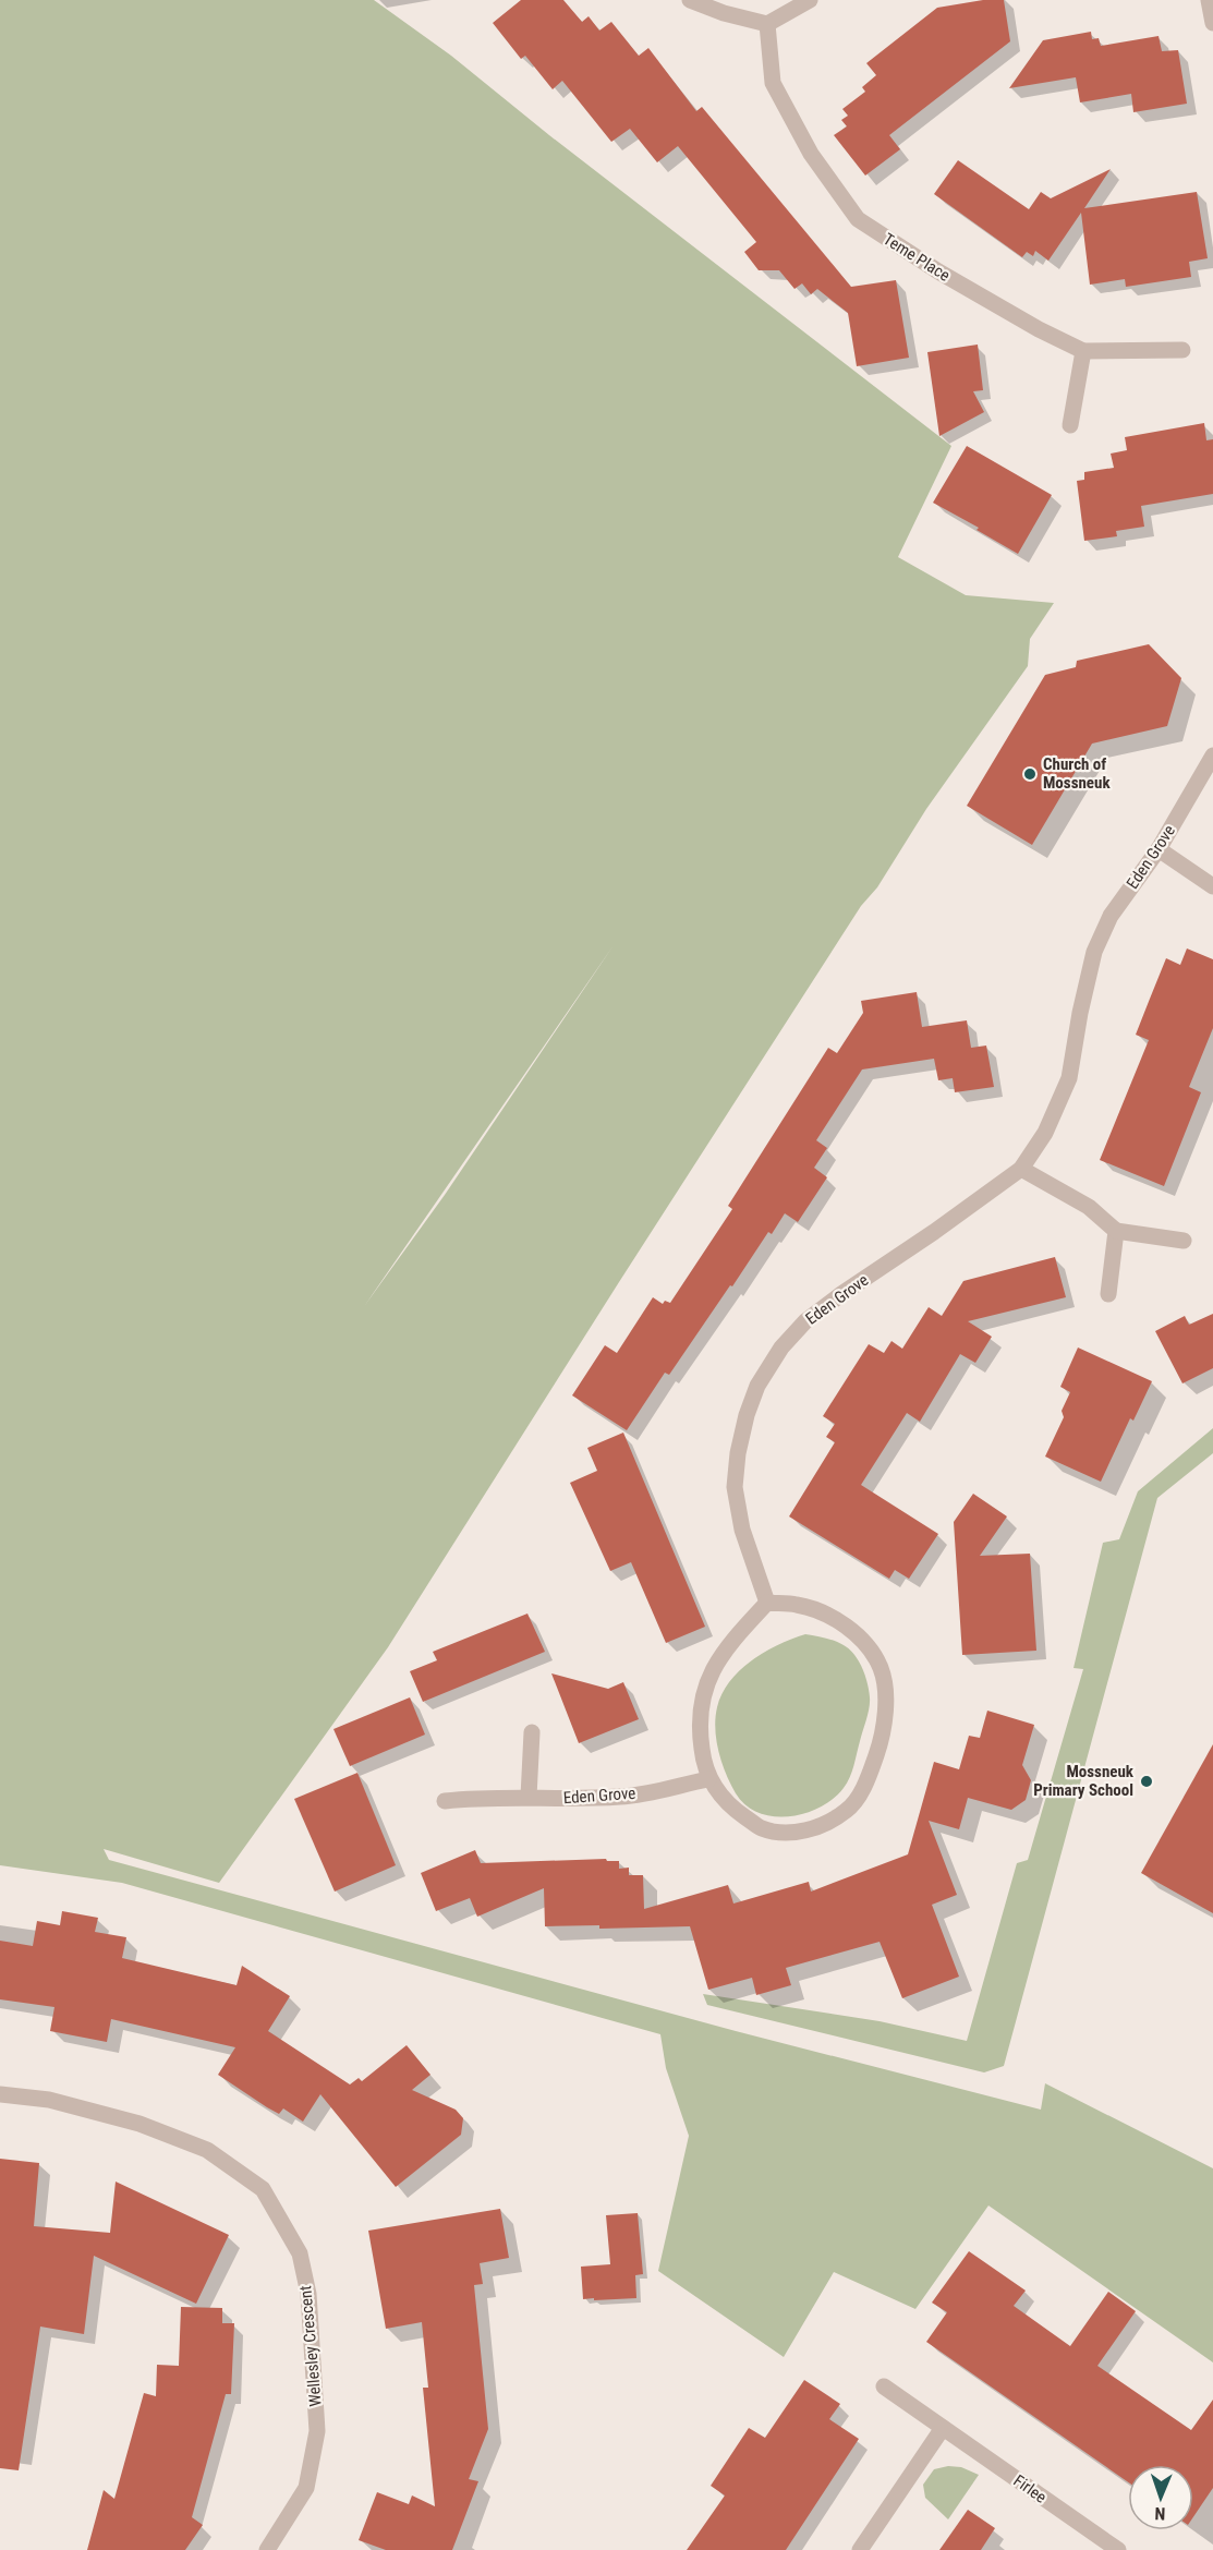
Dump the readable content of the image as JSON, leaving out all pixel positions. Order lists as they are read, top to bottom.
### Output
{
  "streets": {
    "street": [
      "Teme Place",
      "Eden Grove",
      "Wellesley Crescent",
      "Firlee"
    ]
  },
  "places": ["Church of Mossneuk", "Mossneuk Primary School"],
  "north": "bottom"
}
